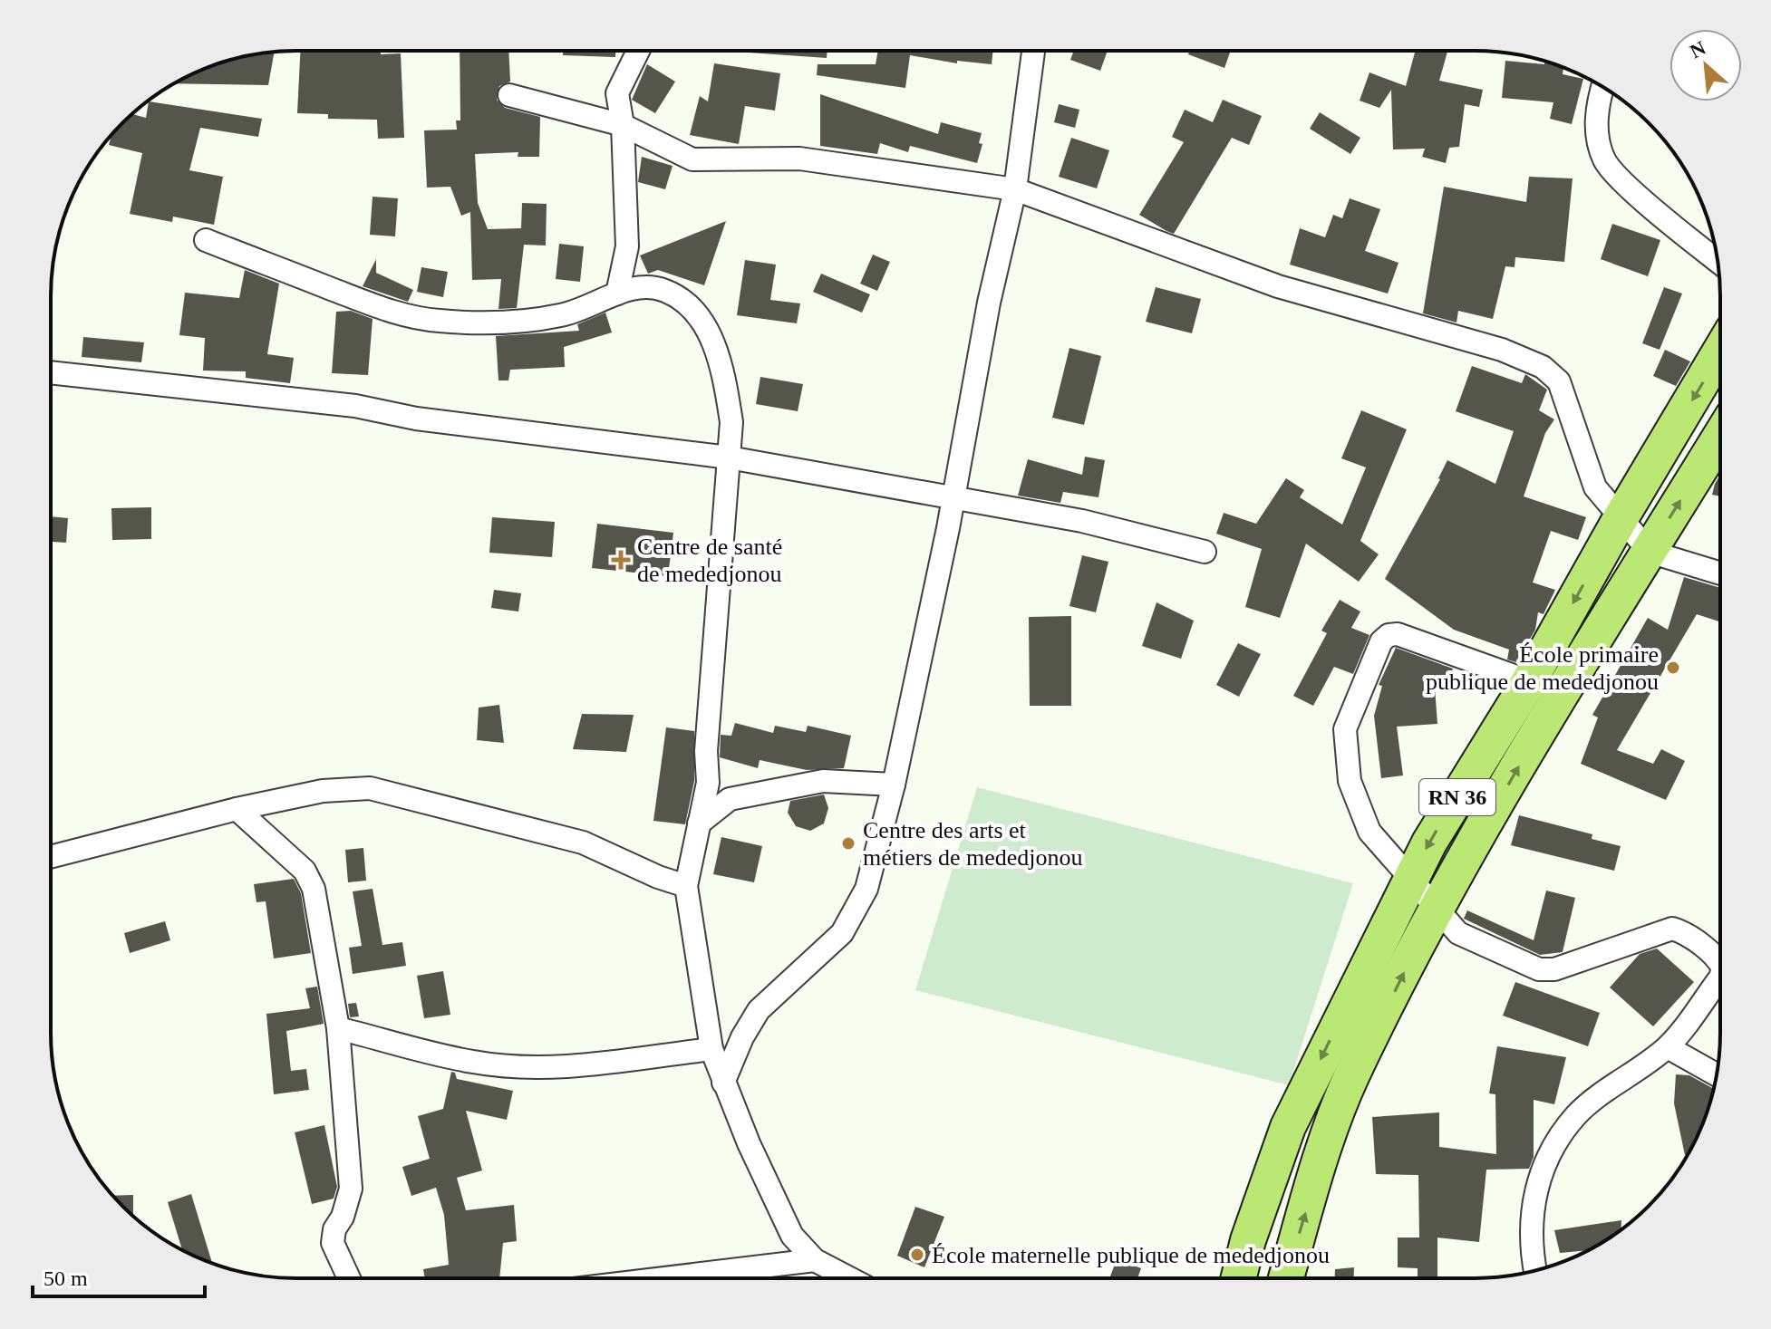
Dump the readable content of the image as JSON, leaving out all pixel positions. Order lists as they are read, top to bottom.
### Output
{
  "streets": {
    "main road": ["RN 36"]
  },
  "places": {
    "health": ["Centre de santé de mededjonou"],
    "other": ["École primaire publique de mededjonou", "Centre des arts et métiers de mededjonou", "École maternelle publique de mededjonou"]
  },
  "scale_bar": "50 m",
  "north": "top left"
}
